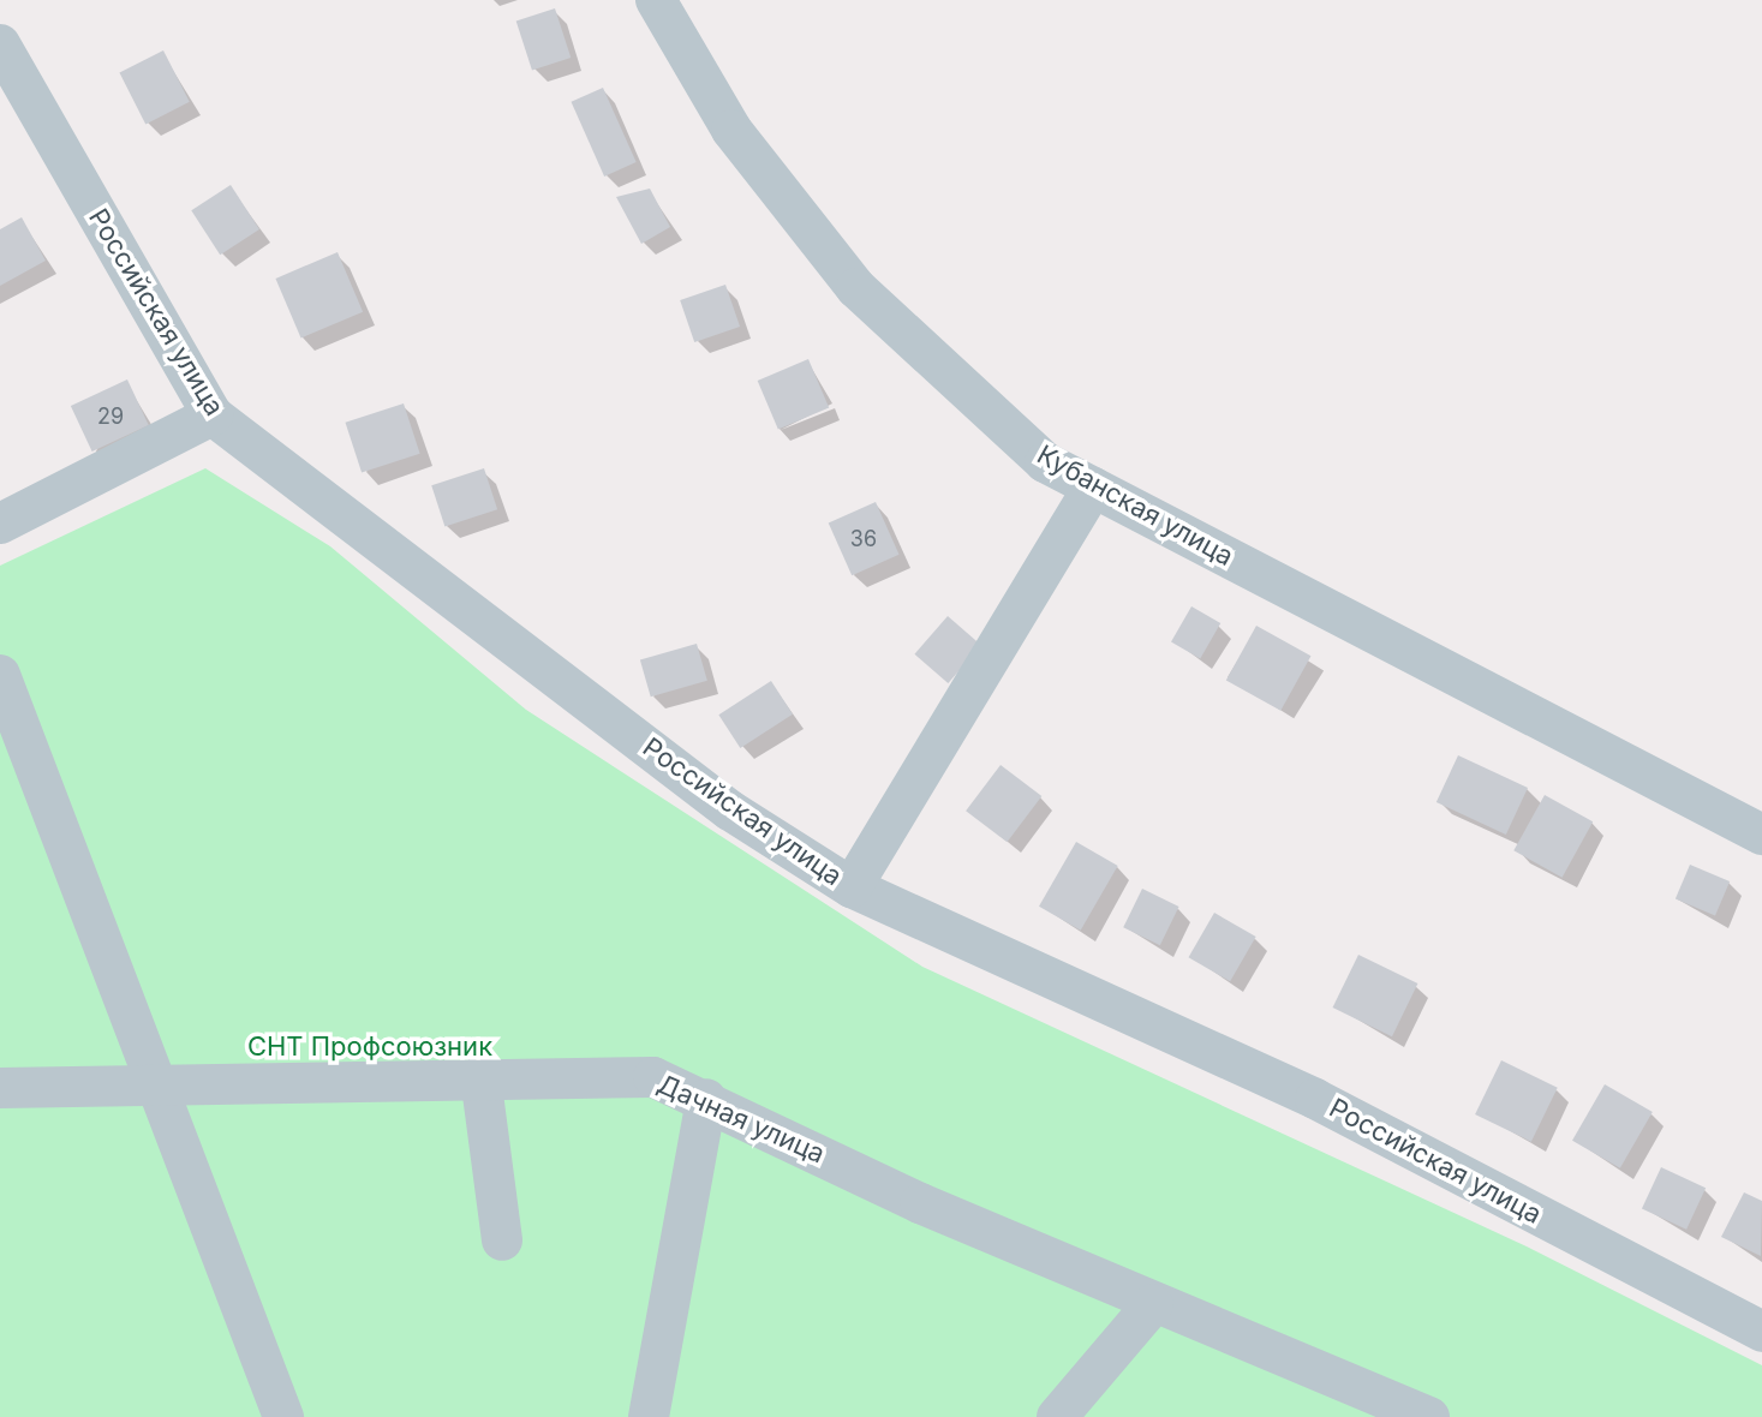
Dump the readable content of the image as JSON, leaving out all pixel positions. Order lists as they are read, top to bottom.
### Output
{
  "streets": {
    "street": ["Российская улица", "Кубанская улица", "Дачная улица"]
  },
  "parks": ["СНТ Профсоюзник"],
  "house_numbers": ["29", "36"]
}
